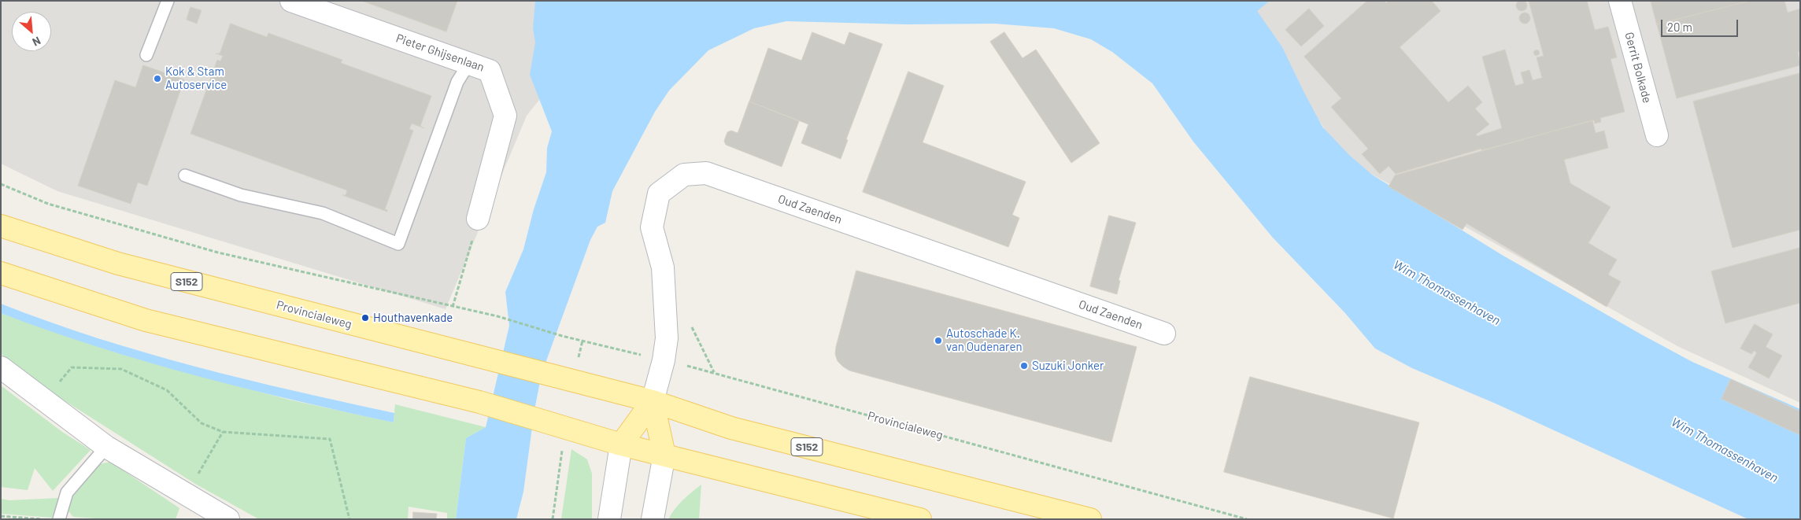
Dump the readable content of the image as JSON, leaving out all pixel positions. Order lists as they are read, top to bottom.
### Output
{
  "streets": {
    "main road": ["S152", "Provincialeweg"],
    "street": ["Pieter Ghijsenlaan", "Gerrit Bolkade", "Oud Zaenden"]
  },
  "crossings": [
    ["Oud Zaenden", "Provincialeweg"]
  ],
  "water": ["Wim Thomassenhaven"],
  "places": [
    "Kok & Stam Autoservice",
    "Houthavenkade",
    "Autoschade K. van Oudenaren",
    "Suzuki Jonker"
  ],
  "scale_bar": "20 m",
  "north": "bottom right"
}
